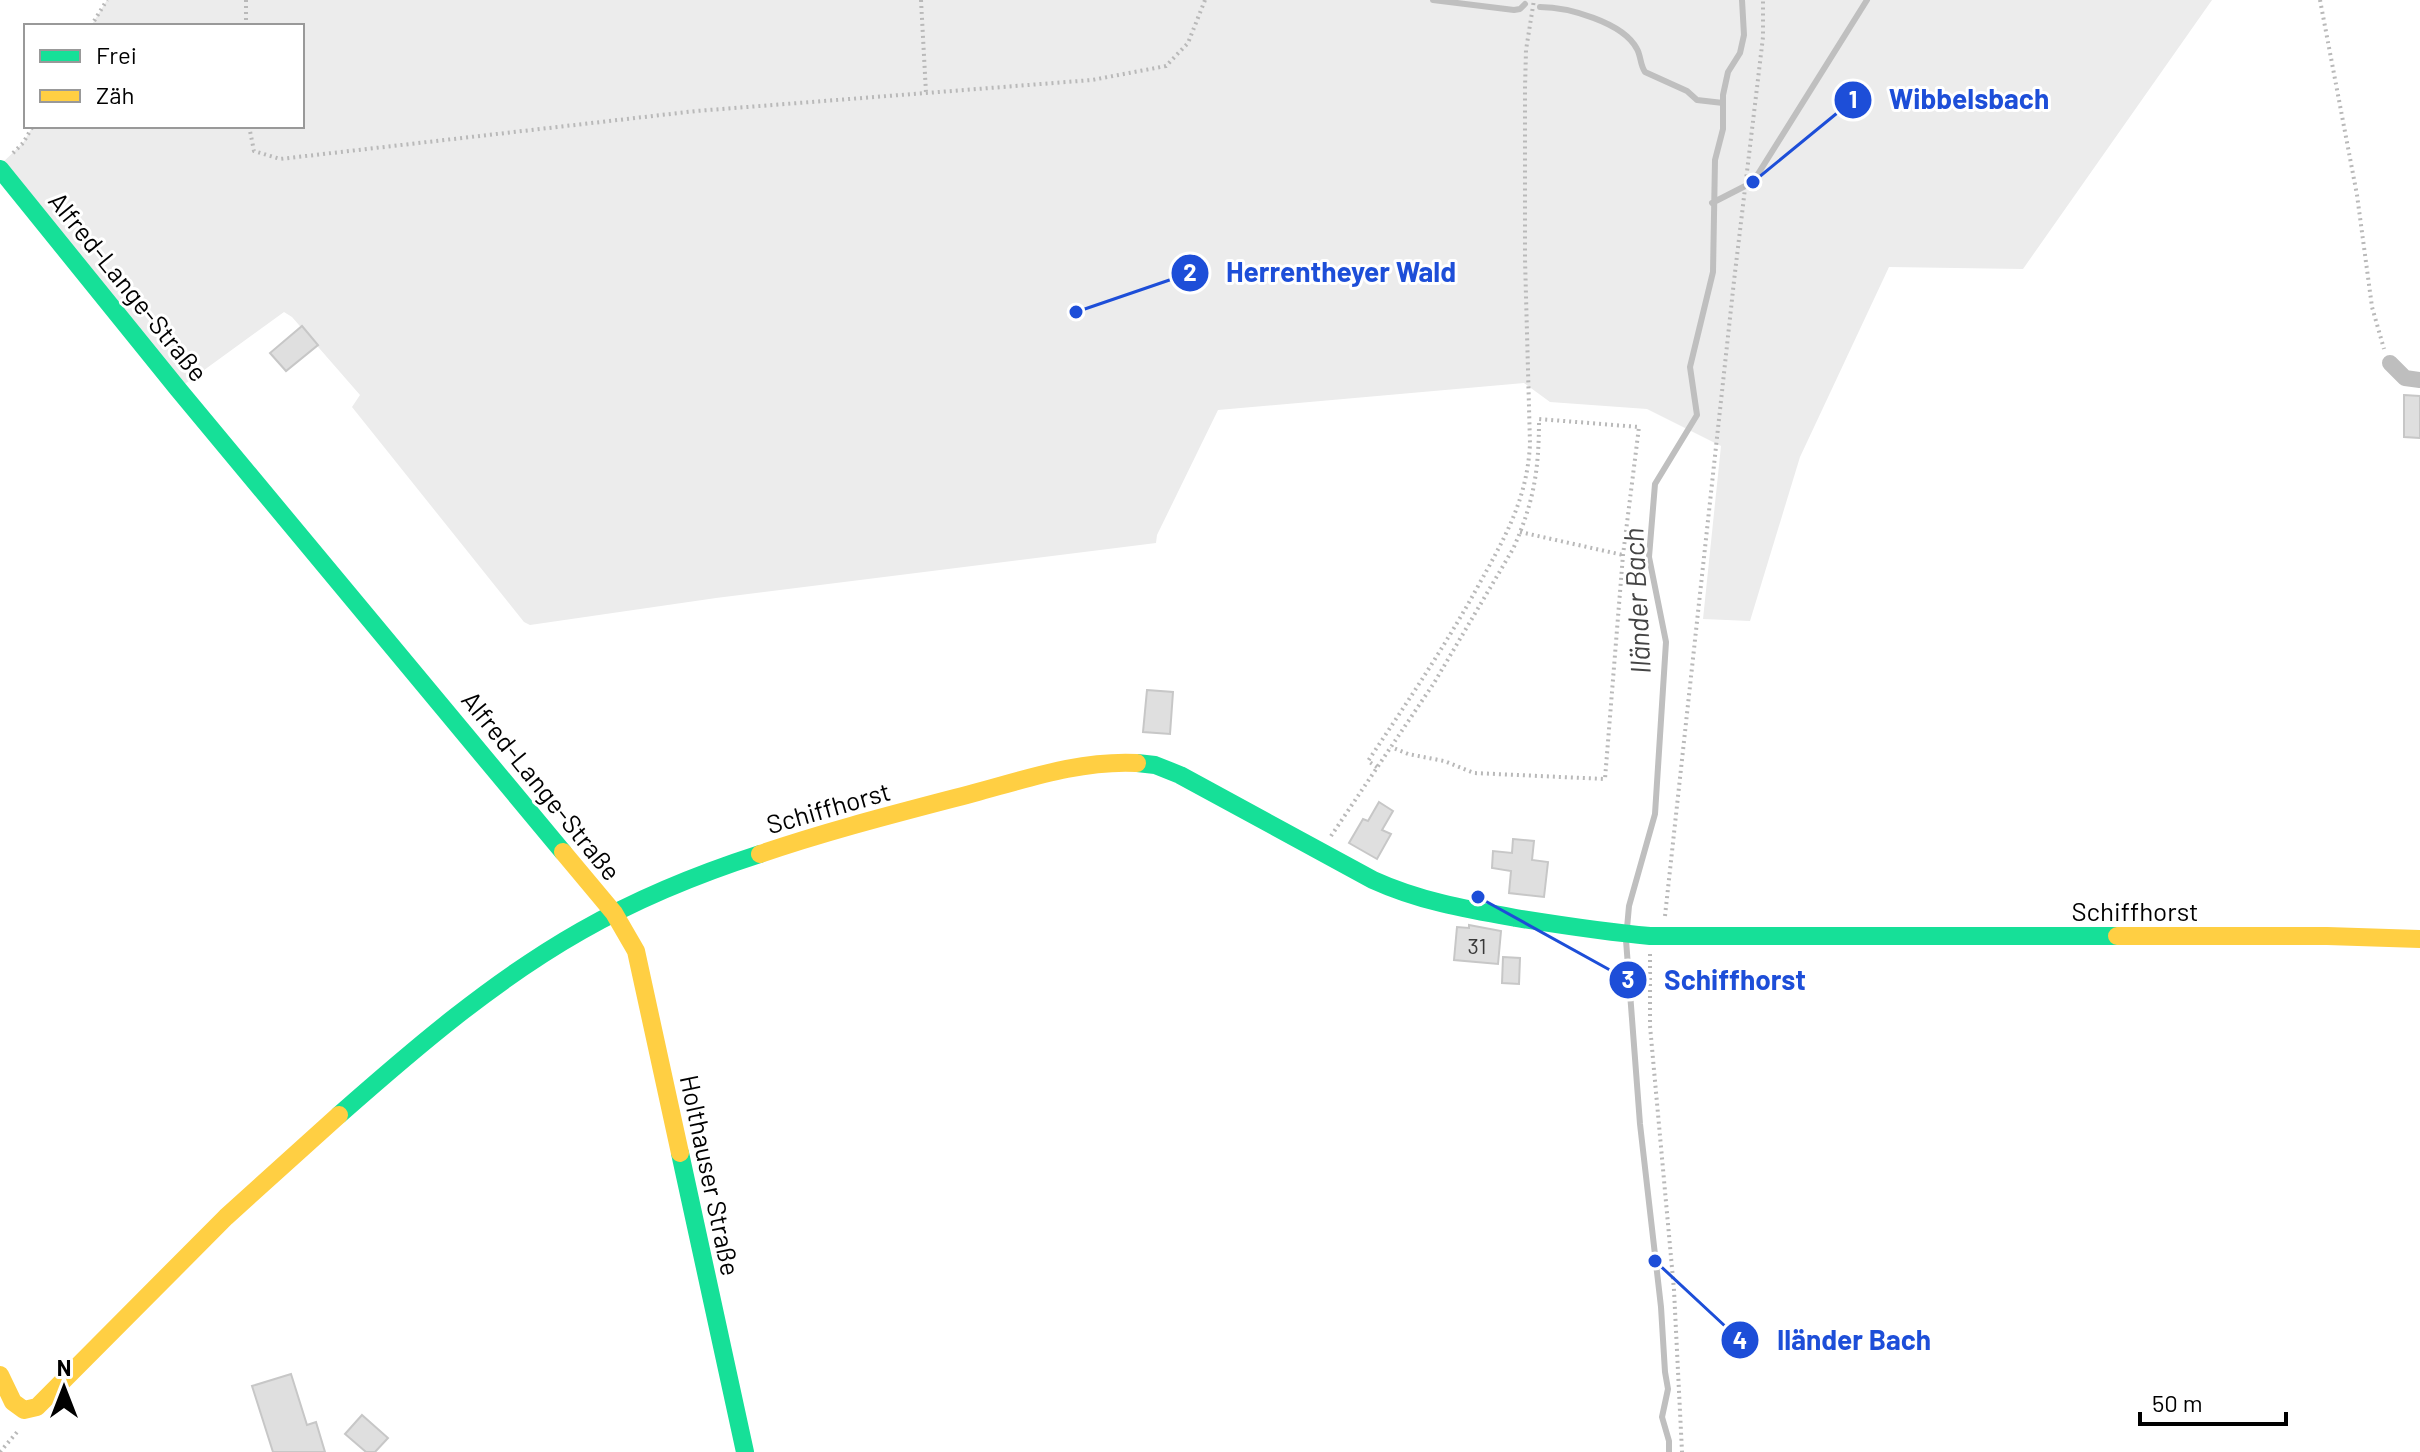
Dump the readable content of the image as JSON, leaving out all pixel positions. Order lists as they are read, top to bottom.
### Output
{
  "streets": {
    "street": ["Alfred-Lange-Straße", "Schiffhorst", "Holthauser Straße"]
  },
  "crossings": [
    ["Alfred-Lange-Straße", "Schiffhorst"],
    ["Alfred-Lange-Straße", "Holthauser Straße"],
    ["Schiffhorst", "Holthauser Straße"]
  ],
  "water": ["Iländer Bach"],
  "places": [
    "Wibbelsbach",
    "Herrentheyer Wald",
    "Schiffhorst",
    "Iländer Bach"
  ],
  "house_numbers": ["31"],
  "legend": ["Frei", "Zäh"],
  "scale_bar": "50 m",
  "north": "top"
}
